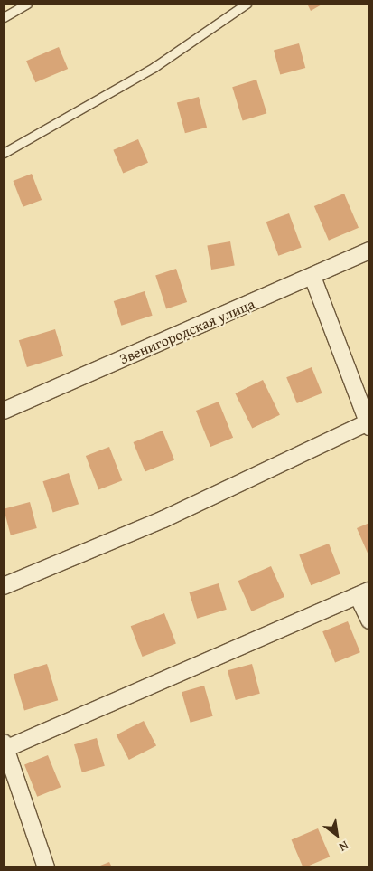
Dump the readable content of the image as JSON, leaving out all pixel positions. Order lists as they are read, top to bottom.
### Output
{
  "streets": {
    "street": ["Звенигородская улица"]
  },
  "north": "bottom right"
}
